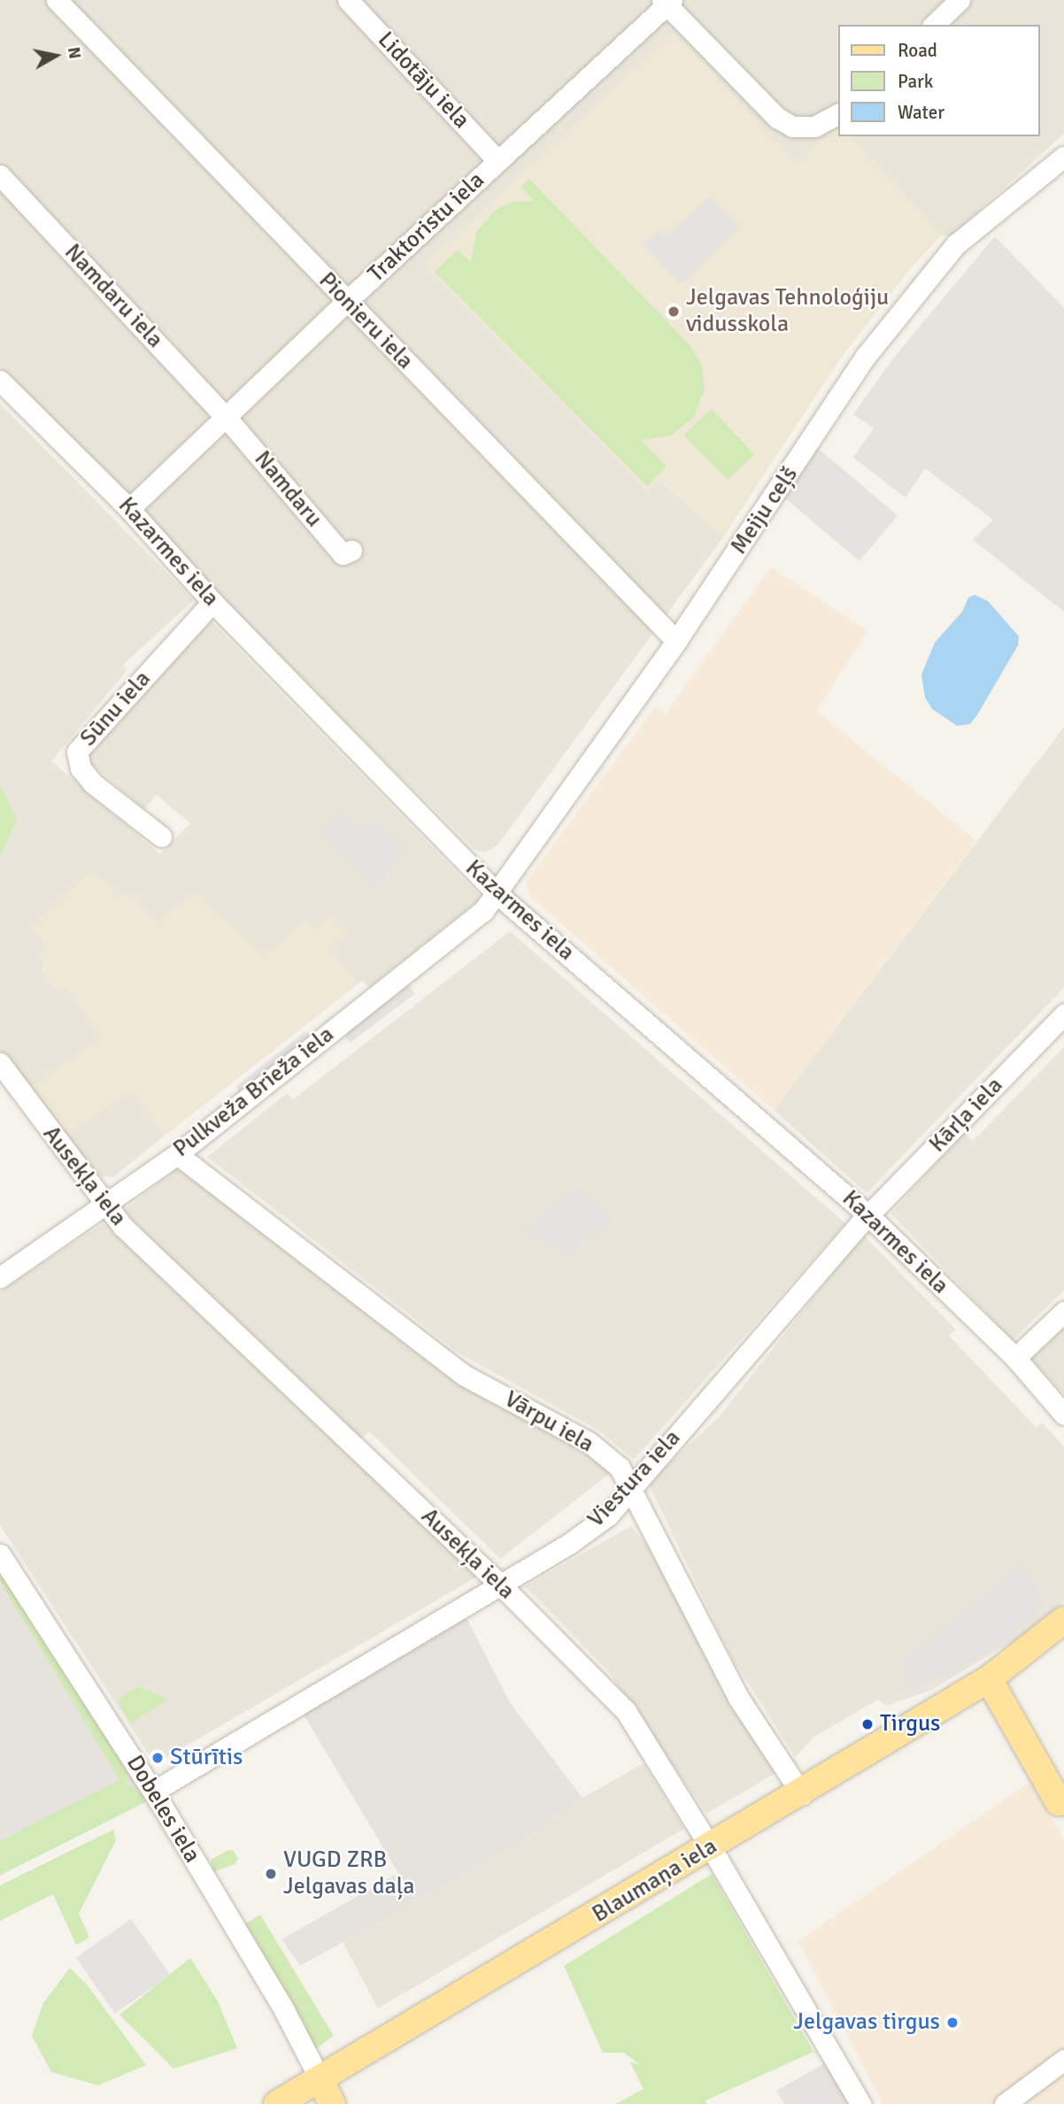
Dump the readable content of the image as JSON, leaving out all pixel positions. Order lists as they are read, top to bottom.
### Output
{
  "streets": {
    "main road": ["Dobeles iela", "Blaumaņa iela"],
    "street": [
      "Lidotāju iela",
      "Traktoristu iela",
      "Namdaru iela",
      "Pionieru iela",
      "Namdaru",
      "Meiju ceļš",
      "Kazarmes iela",
      "Sūnu iela",
      "Pulkveža Brieža iela",
      "Kārļa iela",
      "Ausekļa iela",
      "Vārpu iela",
      "Viestura iela"
    ]
  },
  "crossings": [
    ["Lidotāju iela", "Traktoristu iela"],
    ["Traktoristu iela", "Namdaru iela"],
    ["Traktoristu iela", "Pionieru iela"],
    ["Traktoristu iela", "Namdaru"],
    ["Traktoristu iela", "Kazarmes iela"],
    ["Namdaru iela", "Namdaru"],
    ["Pionieru iela", "Meiju ceļš"],
    ["Meiju ceļš", "Kazarmes iela"],
    ["Meiju ceļš", "Pulkveža Brieža iela"],
    ["Kazarmes iela", "Sūnu iela"],
    ["Kazarmes iela", "Pulkveža Brieža iela"],
    ["Kazarmes iela", "Kārļa iela"],
    ["Kazarmes iela", "Viestura iela"],
    ["Pulkveža Brieža iela", "Ausekļa iela"],
    ["Pulkveža Brieža iela", "Vārpu iela"],
    ["Kārļa iela", "Viestura iela"],
    ["Ausekļa iela", "Viestura iela"],
    ["Ausekļa iela", "Blaumaņa iela"],
    ["Vārpu iela", "Viestura iela"],
    ["Vārpu iela", "Blaumaņa iela"],
    ["Viestura iela", "Dobeles iela"],
    ["Dobeles iela", "Blaumaņa iela"]
  ],
  "places": [
    "Jelgavas Tehnoloģiju vidusskola",
    "Tirgus",
    "Stūrītis",
    "VUGD ZRB Jelgavas daļa",
    "Jelgavas tirgus"
  ],
  "legend": ["Road", "Park", "Water"],
  "north": "right"
}
